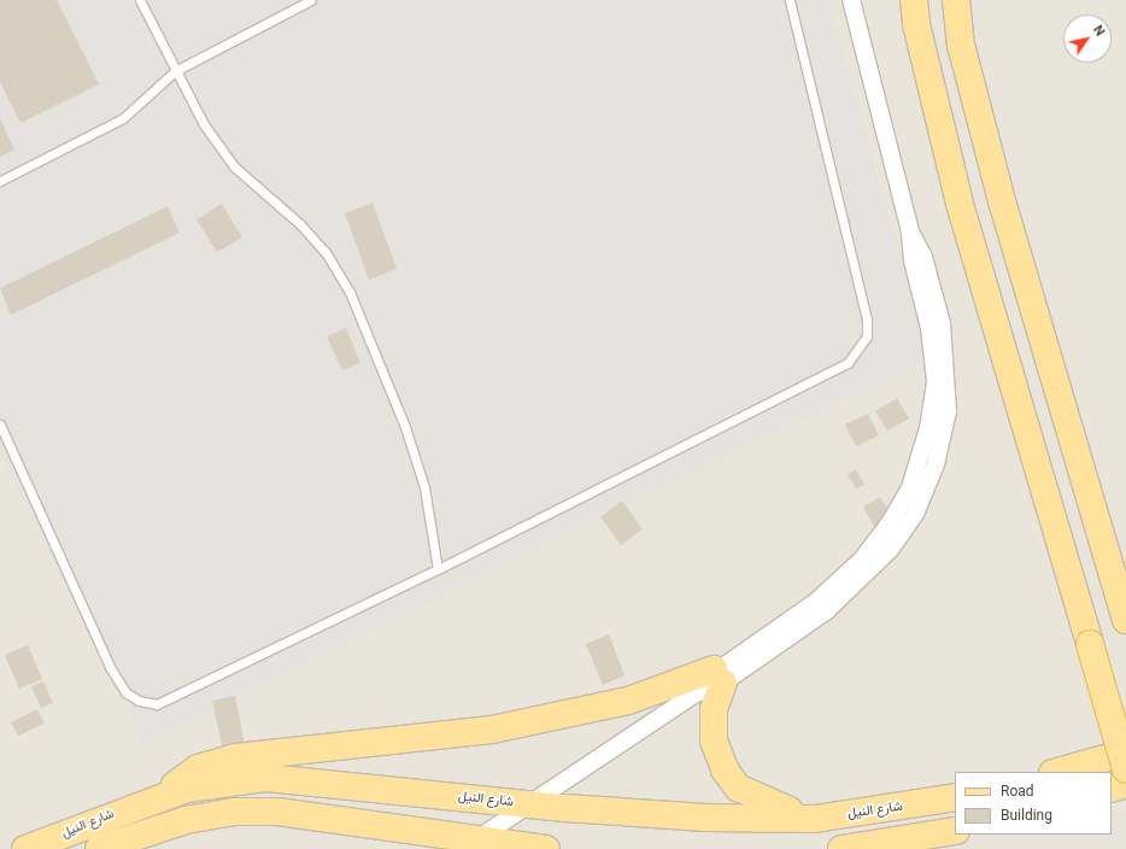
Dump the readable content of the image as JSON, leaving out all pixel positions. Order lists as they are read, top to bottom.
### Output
{
  "streets": {
    "main road": ["شارع النيل"]
  },
  "legend": ["Road", "Building"],
  "north": "top right"
}
